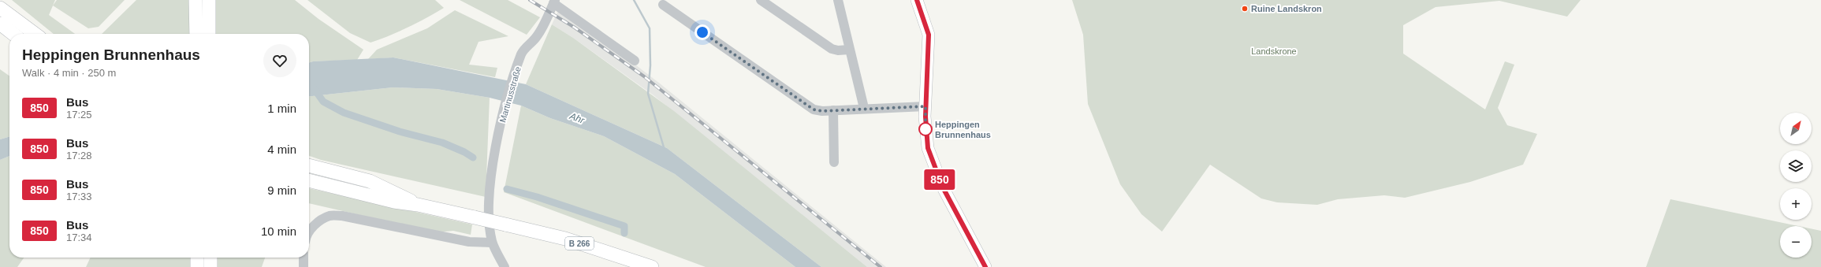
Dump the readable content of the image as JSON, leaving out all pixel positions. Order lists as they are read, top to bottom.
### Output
{
  "streets": {
    "highway": ["B 266"],
    "street": ["Martinusstraße"]
  },
  "water": ["Ahr"],
  "parks": ["Landskrone"],
  "places": ["Ruine Landskron", "Heppingen Brunnenhaus"],
  "lines": ["bus line 850"],
  "north": "top right",
  "page": {
    "on_map": "850",
    "heading": ["Heppingen Brunnenhaus", "Walk · 4 min · 250 m"],
    "list": [
      {
        "mark": "850",
        "name": "Bus",
        "note": "17:25",
        "value": "1 min"
      },
      {
        "mark": "850",
        "name": "Bus",
        "note": "17:28",
        "value": "4 min"
      },
      {
        "mark": "850",
        "name": "Bus",
        "note": "17:33",
        "value": "9 min"
      },
      {
        "mark": "850",
        "name": "Bus",
        "note": "17:34",
        "value": "10 min"
      }
    ],
    "map_buttons": ["+", "−"]
  }
}
